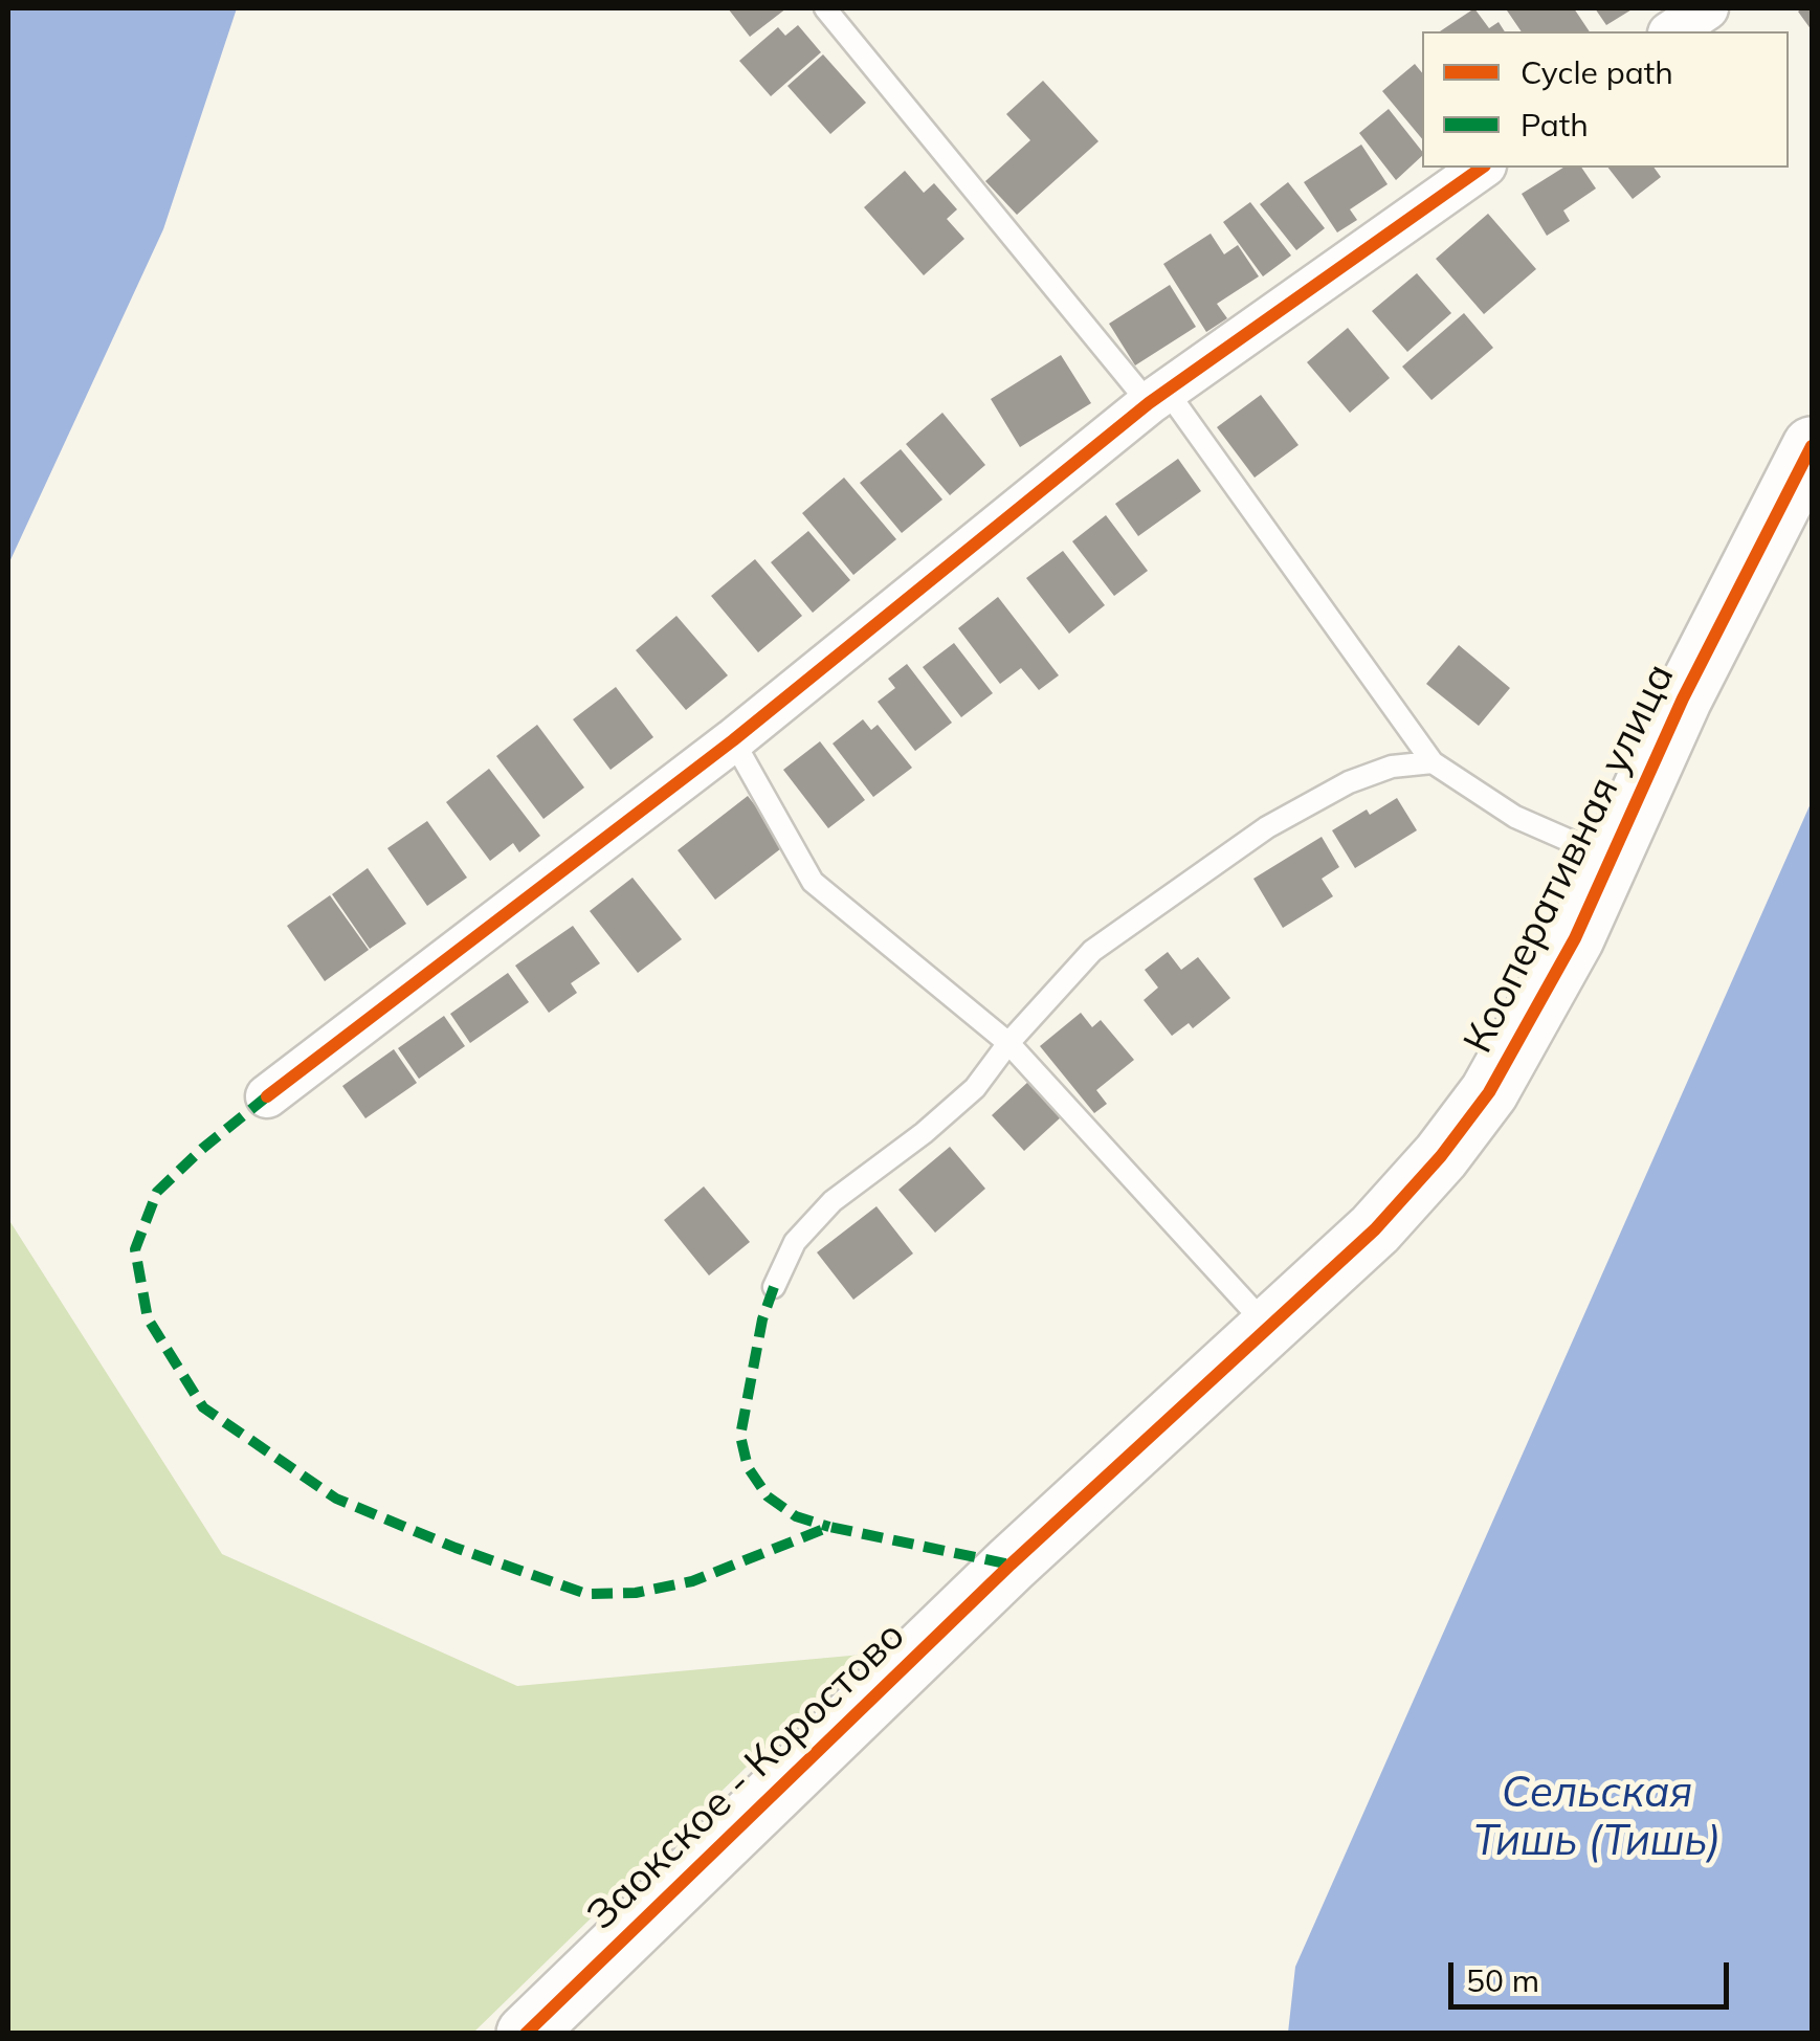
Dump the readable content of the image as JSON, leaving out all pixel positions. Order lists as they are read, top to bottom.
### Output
{
  "streets": {
    "street": ["Кооперативная улица", "Заокское - Коростово"]
  },
  "crossings": [
    ["Кооперативная улица", "Заокское - Коростово"]
  ],
  "water": ["Сельская Тишь (Тишь)"],
  "legend": ["Cycle path", "Path"],
  "scale_bar": "50 m"
}
